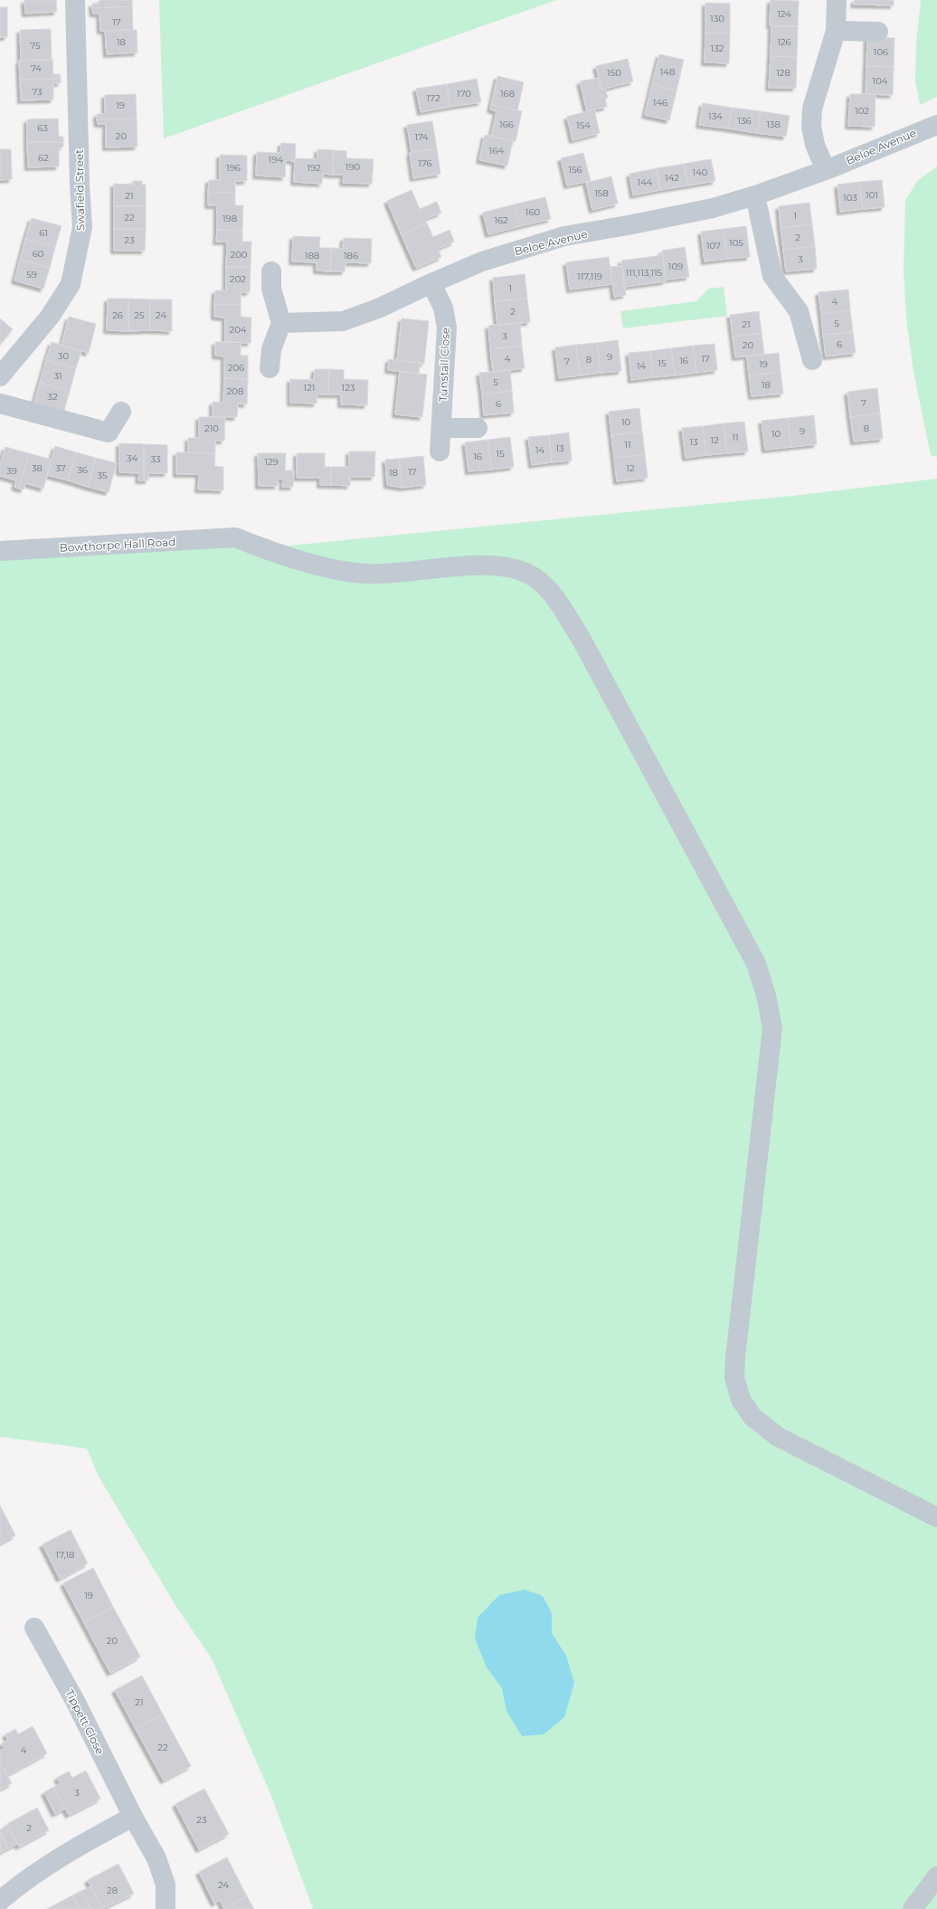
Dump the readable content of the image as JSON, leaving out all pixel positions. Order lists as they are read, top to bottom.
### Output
{
  "streets": {
    "street": [
      "Beloe Avenue",
      "Swafield Street",
      "Tunstall Close",
      "Bowthorpe Hall Road",
      "Tippett Close"
    ]
  },
  "crossings": [
    ["Beloe Avenue", "Tunstall Close"]
  ],
  "house_numbers": [
    "124",
    "130",
    "17",
    "18",
    "126",
    "75",
    "132",
    "106",
    "74",
    "148",
    "150",
    "128",
    "104",
    "73",
    "170",
    "168",
    "172",
    "146",
    "19",
    "102",
    "134",
    "136",
    "166",
    "138",
    "154",
    "63",
    "20",
    "174",
    "164",
    "62",
    "194",
    "176",
    "190",
    "196",
    "192",
    "156",
    "140",
    "142",
    "144",
    "158",
    "101",
    "21",
    "103",
    "160",
    "1",
    "22",
    "198",
    "162",
    "61",
    "2",
    "23",
    "105",
    "107",
    "60",
    "200",
    "188",
    "186",
    "3",
    "109",
    "111,113,115",
    "59",
    "117,119",
    "202",
    "1",
    "4",
    "2",
    "26",
    "25",
    "24",
    "5",
    "21",
    "204",
    "3",
    "6",
    "20",
    "30",
    "9",
    "4",
    "17",
    "8",
    "16",
    "7",
    "15",
    "19",
    "14",
    "206",
    "31",
    "5",
    "18",
    "121",
    "123",
    "208",
    "32",
    "7",
    "6",
    "10",
    "210",
    "8",
    "9",
    "10",
    "11",
    "12",
    "13",
    "11",
    "13",
    "14",
    "15",
    "16",
    "34",
    "33",
    "129",
    "38",
    "37",
    "12",
    "36",
    "39",
    "17",
    "18",
    "35",
    "17,18",
    "19",
    "20",
    "21",
    "22",
    "4",
    "3",
    "23",
    "2",
    "24",
    "28"
  ]
}
